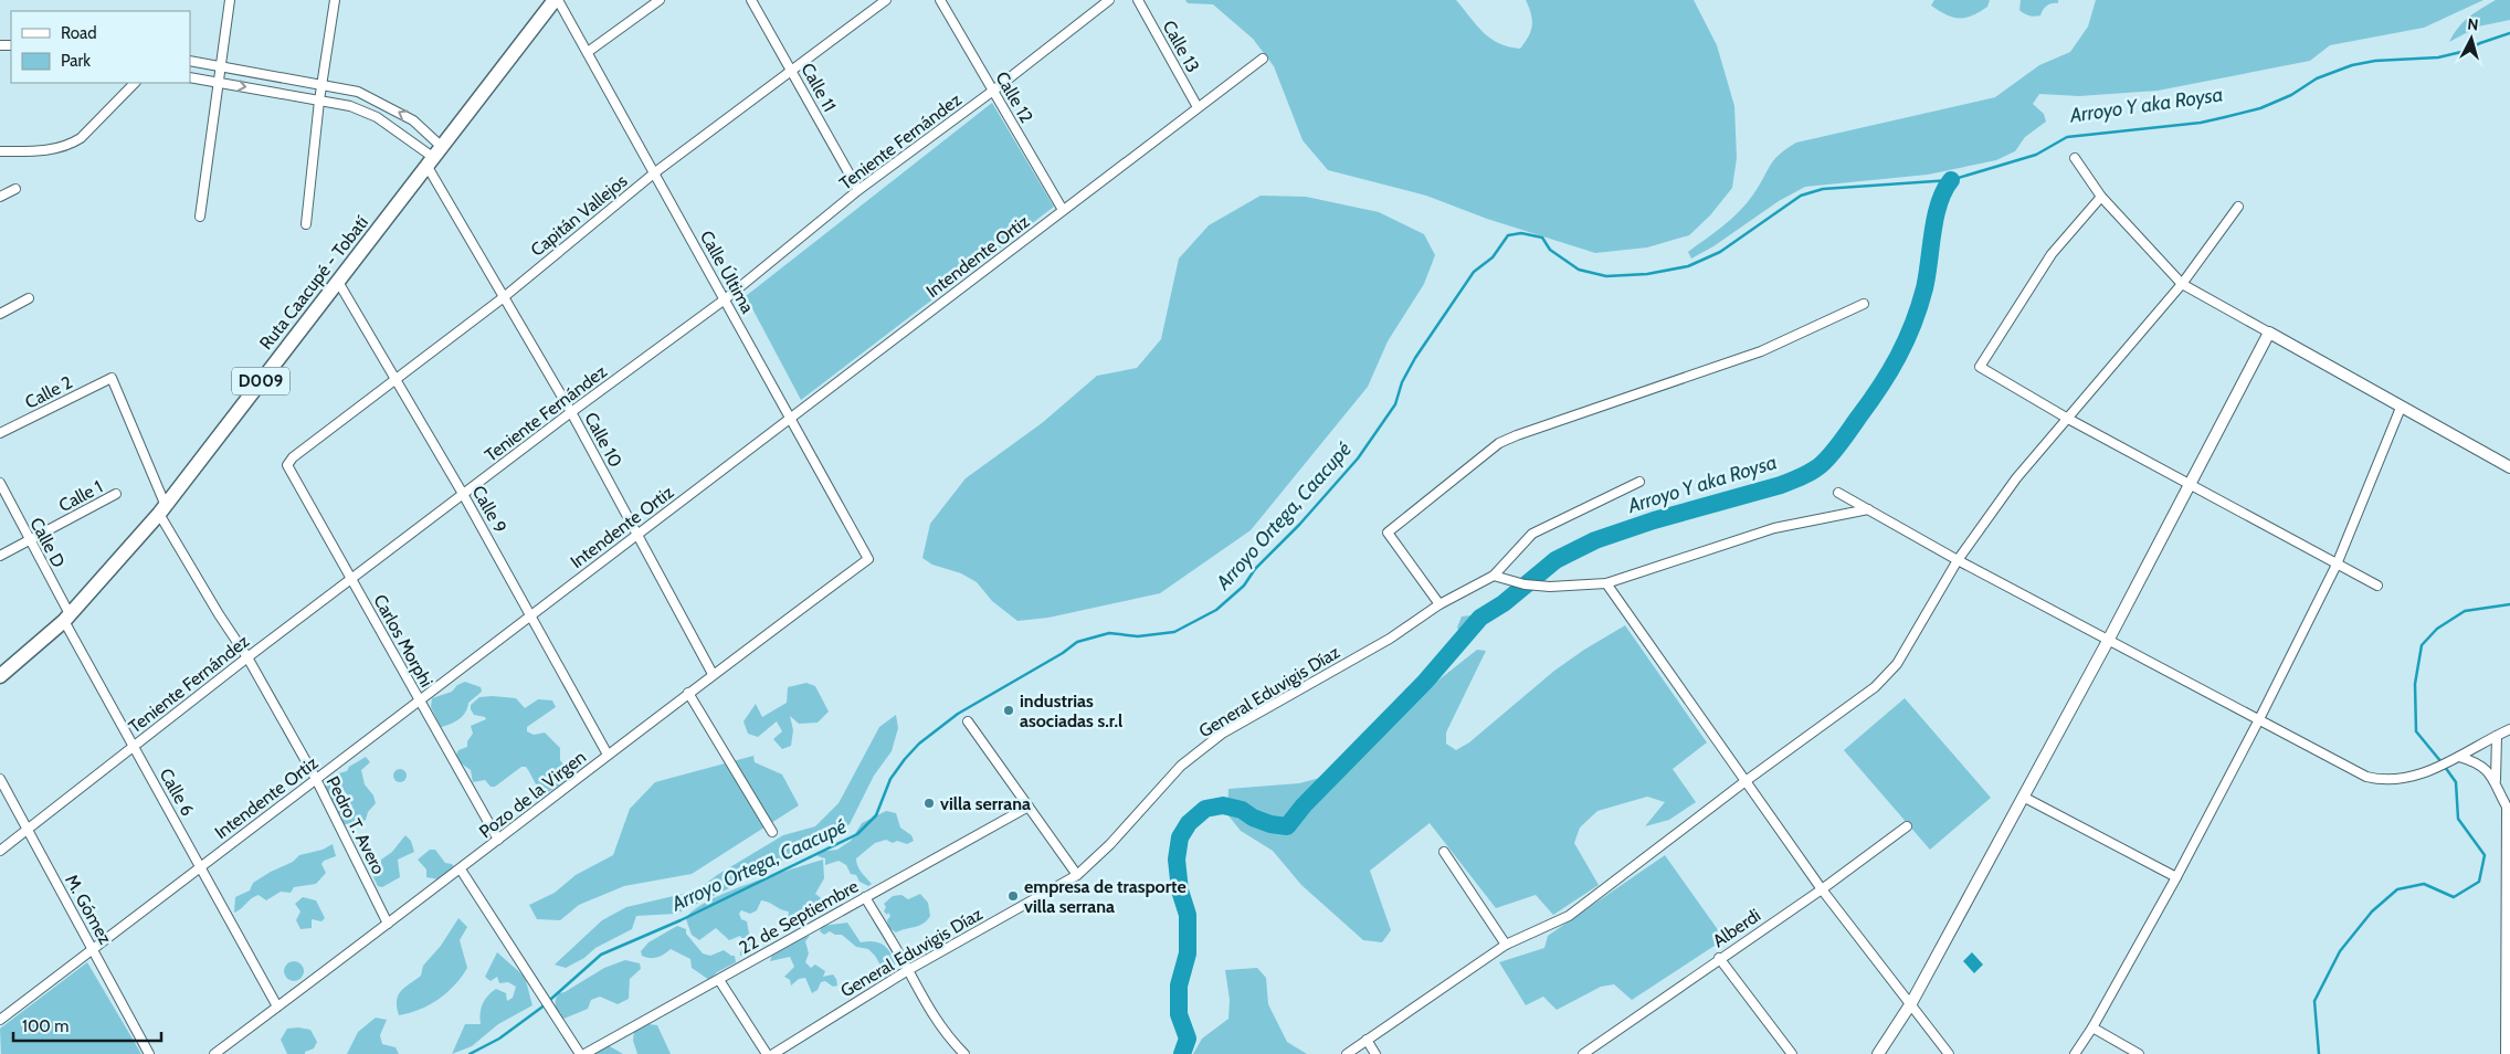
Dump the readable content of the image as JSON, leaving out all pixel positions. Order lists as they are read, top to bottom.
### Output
{
  "streets": {
    "main road": ["Ruta Caacupé - Tobatí", "D009"],
    "street": [
      "Calle 13",
      "Calle 11",
      "Calle 12",
      "Teniente Fernández",
      "Capitán Vallejos",
      "Intendente Ortiz",
      "Calle Última",
      "Calle 2",
      "Calle 10",
      "Calle 1",
      "Calle 9",
      "Calle D",
      "Carlos Morphi",
      "General Eduvigis Díaz",
      "Calle 6",
      "Pozo de la Virgen",
      "Pedro T. Avero",
      "M. Gómez",
      "22 de Septiembre",
      "Alberdi"
    ]
  },
  "crossings": [
    ["Calle 13", "Intendente Ortiz"],
    ["Calle 11", "Teniente Fernández"],
    ["Calle 11", "Capitán Vallejos"],
    ["Calle 12", "Teniente Fernández"],
    ["Calle 12", "Intendente Ortiz"],
    ["Teniente Fernández", "Calle Última"],
    ["Teniente Fernández", "Calle 10"],
    ["Teniente Fernández", "Calle 9"],
    ["Teniente Fernández", "Carlos Morphi"],
    ["Teniente Fernández", "Calle 6"],
    ["Teniente Fernández", "Pedro T. Avero"],
    ["Teniente Fernández", "M. Gómez"],
    ["Capitán Vallejos", "Calle Última"],
    ["Capitán Vallejos", "Calle 10"],
    ["Capitán Vallejos", "Calle 9"],
    ["Capitán Vallejos", "Carlos Morphi"],
    ["Intendente Ortiz", "Calle Última"],
    ["Intendente Ortiz", "Calle 10"],
    ["Intendente Ortiz", "Calle 9"],
    ["Intendente Ortiz", "Carlos Morphi"],
    ["Intendente Ortiz", "Calle 6"],
    ["Intendente Ortiz", "Pedro T. Avero"],
    ["Intendente Ortiz", "M. Gómez"],
    ["Calle Última", "Ruta Caacupé - Tobatí"],
    ["Calle Última", "Pozo de la Virgen"],
    ["Ruta Caacupé - Tobatí", "D009"],
    ["Ruta Caacupé - Tobatí", "Calle 10"],
    ["Ruta Caacupé - Tobatí", "Calle 9"],
    ["Ruta Caacupé - Tobatí", "Calle D"],
    ["Ruta Caacupé - Tobatí", "Calle 6"],
    ["Ruta Caacupé - Tobatí", "Pedro T. Avero"],
    ["D009", "Calle D"],
    ["D009", "Calle 6"],
    ["Calle 2", "Pedro T. Avero"],
    ["Calle 10", "Pozo de la Virgen"],
    ["Calle 1", "Calle D"],
    ["Calle 9", "Pozo de la Virgen"],
    ["Calle D", "Calle 6"],
    ["Carlos Morphi", "Pozo de la Virgen"],
    ["Calle 6", "Pozo de la Virgen"],
    ["Pozo de la Virgen", "Pedro T. Avero"]
  ],
  "water": ["Arroyo Y aka Roysa", "Arroyo Ortega, Caacupé"],
  "places": ["industrias asociadas s.r.l", "villa serrana", "empresa de trasporte villa serrana"],
  "legend": ["Road", "Park"],
  "scale_bar": "100 m",
  "north": "top"
}
